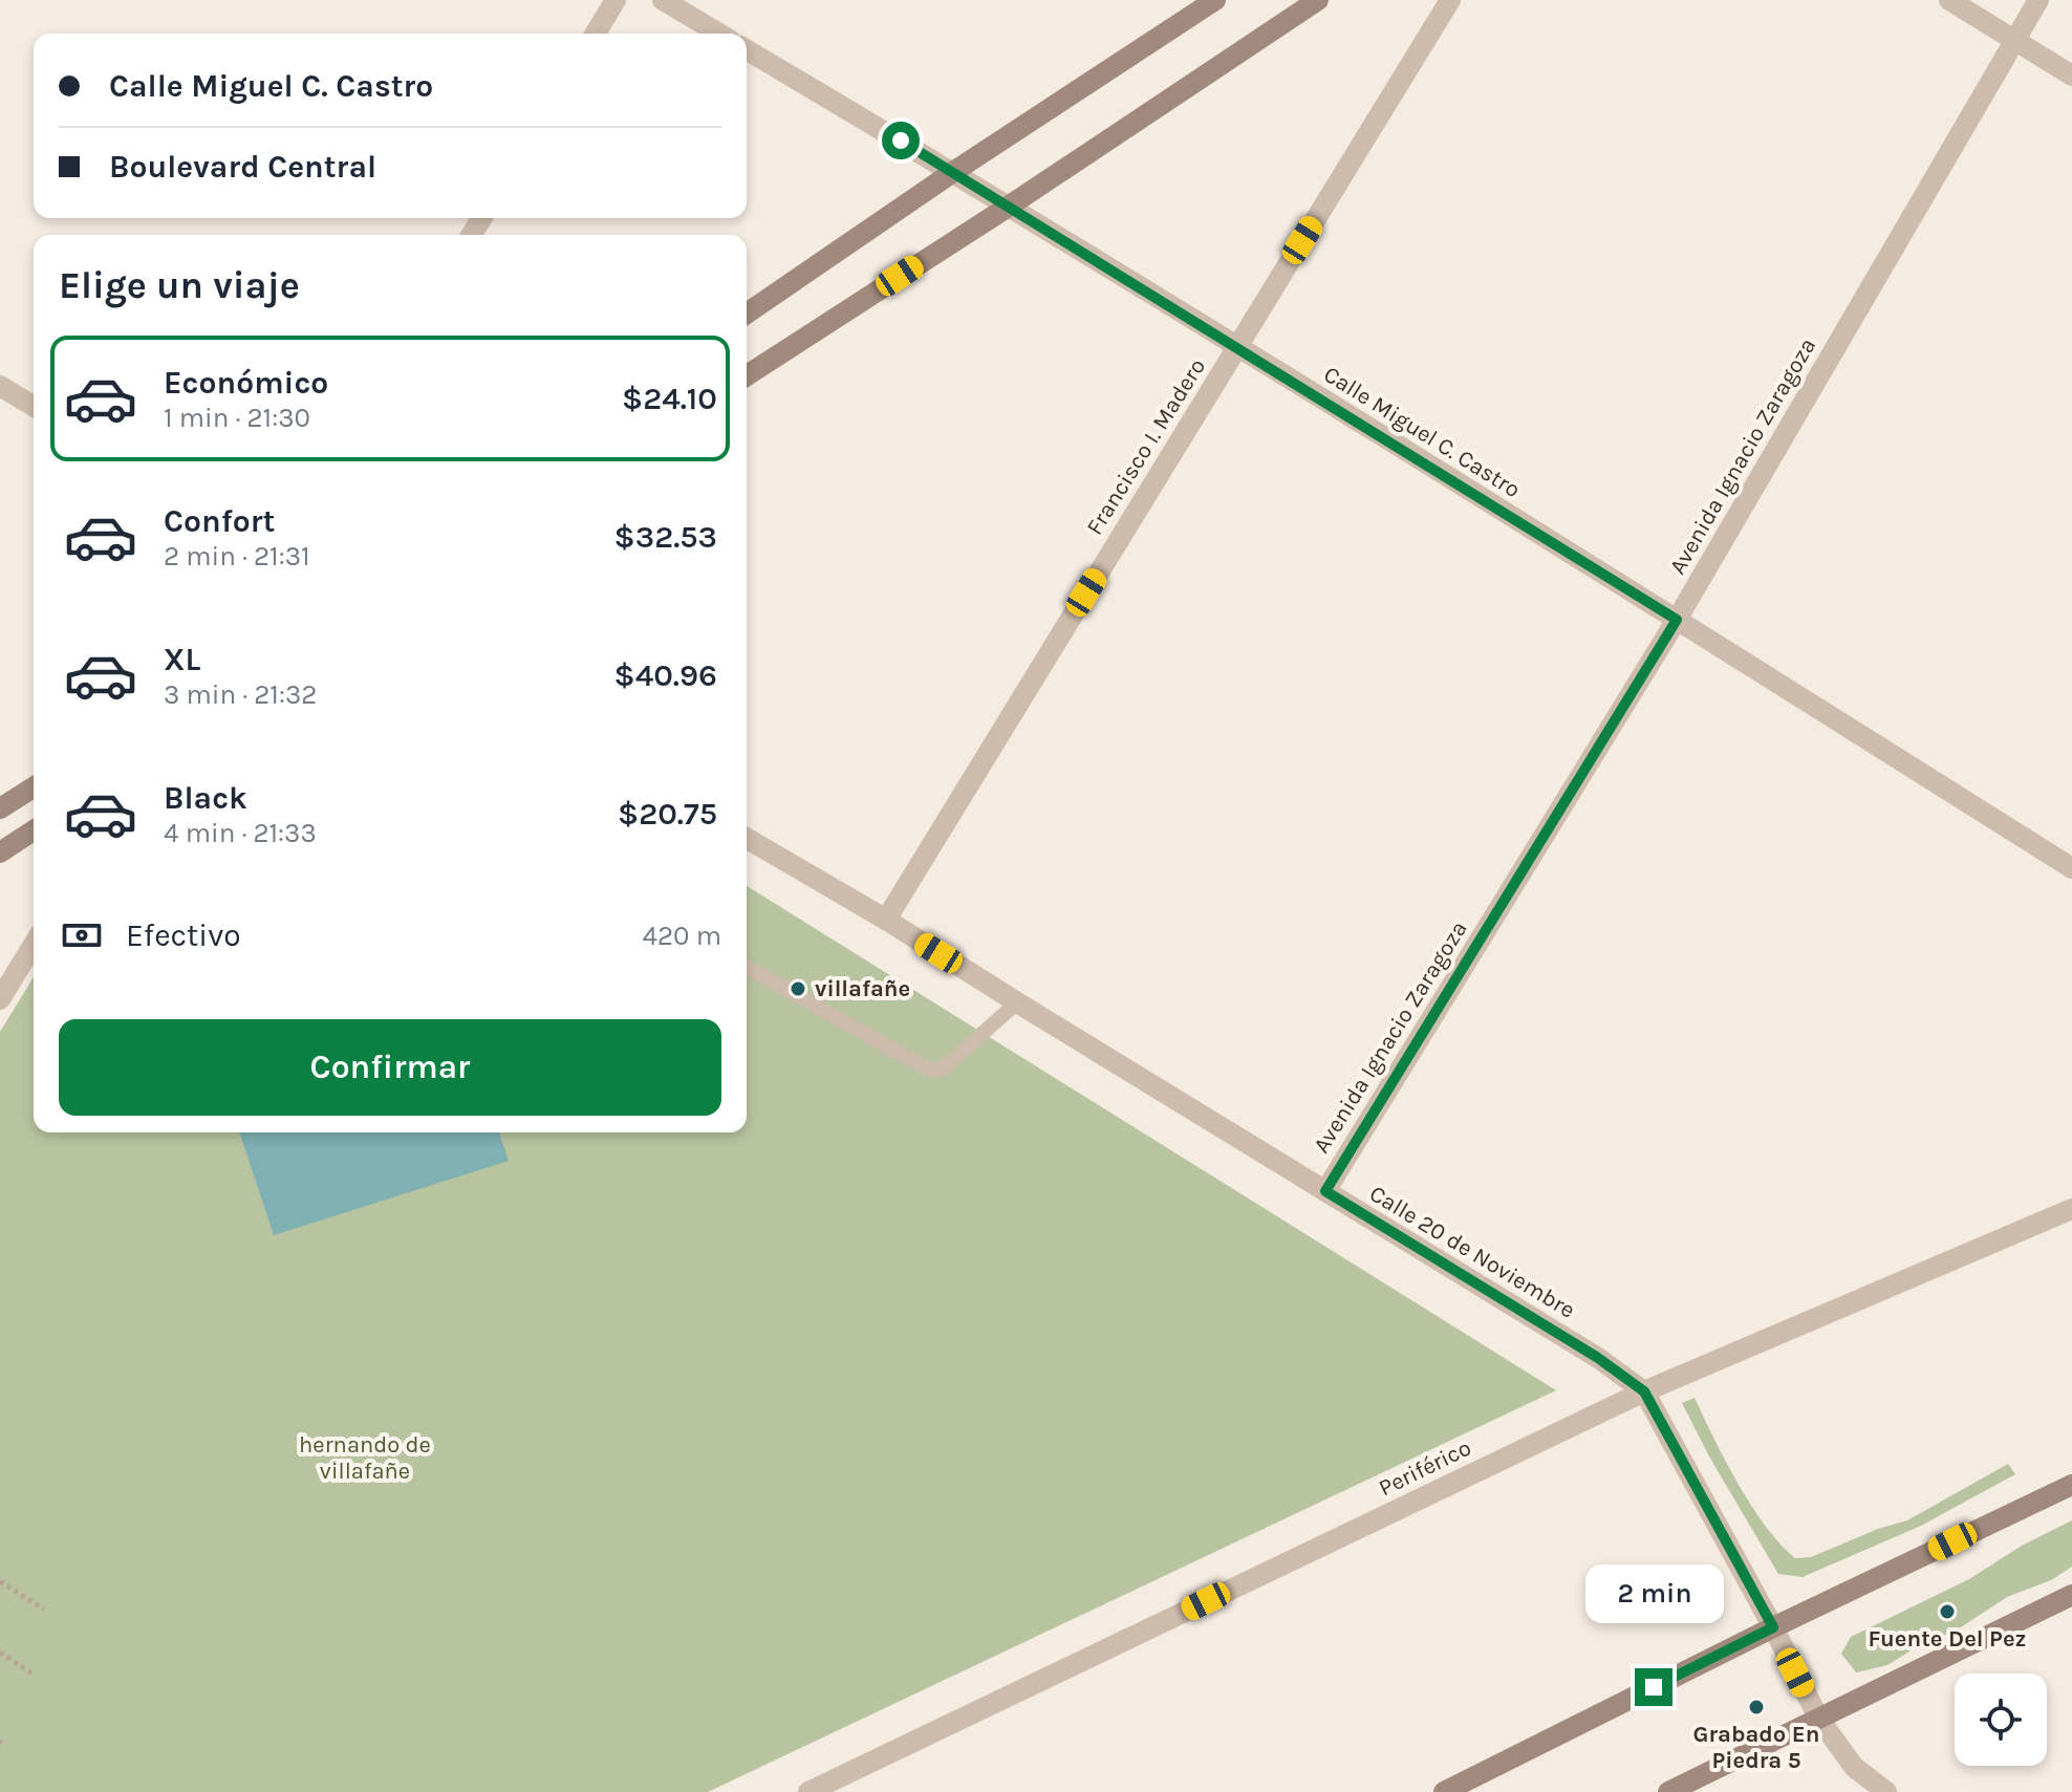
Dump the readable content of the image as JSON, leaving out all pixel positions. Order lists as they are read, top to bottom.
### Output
{
  "streets": {
    "street": [
      "Calle Miguel C. Castro",
      "Francisco I. Madero",
      "Avenida Ignacio Zaragoza",
      "Calle 20 de Noviembre",
      "Periférico"
    ]
  },
  "crossings": [
    ["Calle Miguel C. Castro", "Francisco I. Madero"],
    ["Calle Miguel C. Castro", "Avenida Ignacio Zaragoza"],
    ["Francisco I. Madero", "Calle 20 de Noviembre"],
    ["Avenida Ignacio Zaragoza", "Calle 20 de Noviembre"],
    ["Calle 20 de Noviembre", "Periférico"]
  ],
  "parks": ["hernando de villafañe"],
  "places": ["villafañe", "Fuente Del Pez", "Grabado En Piedra 5"],
  "page": {
    "banner": ["Calle Miguel C. Castro", "Boulevard Central"],
    "heading": "Elige un viaje",
    "list": [
      {
        "name": "Económico",
        "note": "1 min · 21:30",
        "value": "$24.10"
      },
      {
        "name": "Confort",
        "note": "2 min · 21:31",
        "value": "$32.53"
      },
      {
        "name": "XL",
        "note": "3 min · 21:32",
        "value": "$40.96"
      },
      {
        "name": "Black",
        "note": "4 min · 21:33",
        "value": "$20.75"
      }
    ],
    "pay": ["Efectivo", "420 m"],
    "buttons": "Confirmar",
    "bubble": "2 min"
  }
}
